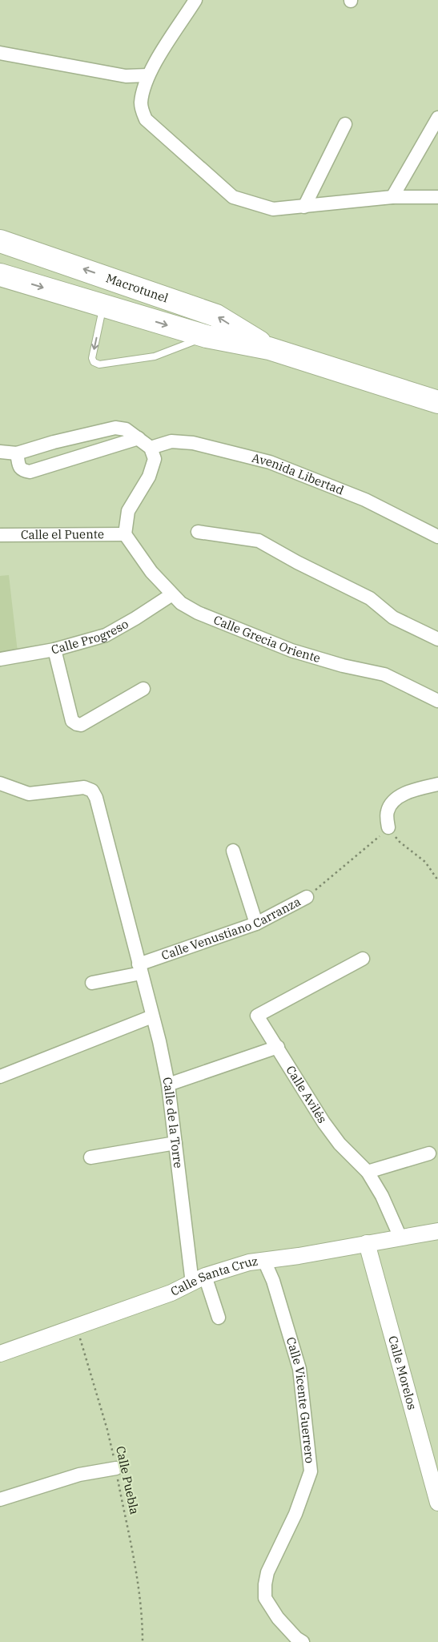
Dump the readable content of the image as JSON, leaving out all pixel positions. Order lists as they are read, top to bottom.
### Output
{
  "streets": {
    "highway": ["Macrotunel"],
    "street": [
      "Avenida Libertad",
      "Calle el Puente",
      "Calle Progreso",
      "Calle Grecia Oriente",
      "Calle Venustiano Carranza",
      "Calle Avilés",
      "Calle de la Torre",
      "Calle Santa Cruz",
      "Calle Morelos",
      "Calle Vicente Guerrero"
    ],
    "path": ["Calle Puebla"]
  },
  "crossings": [
    ["Calle el Puente", "Calle Grecia Oriente"],
    ["Calle Progreso", "Calle Grecia Oriente"],
    ["Calle Venustiano Carranza", "Calle de la Torre"],
    ["Calle Avilés", "Calle Santa Cruz"],
    ["Calle de la Torre", "Calle Santa Cruz"],
    ["Calle Santa Cruz", "Calle Morelos"],
    ["Calle Santa Cruz", "Calle Vicente Guerrero"],
    ["Calle Santa Cruz", "Calle Puebla"]
  ]
}
